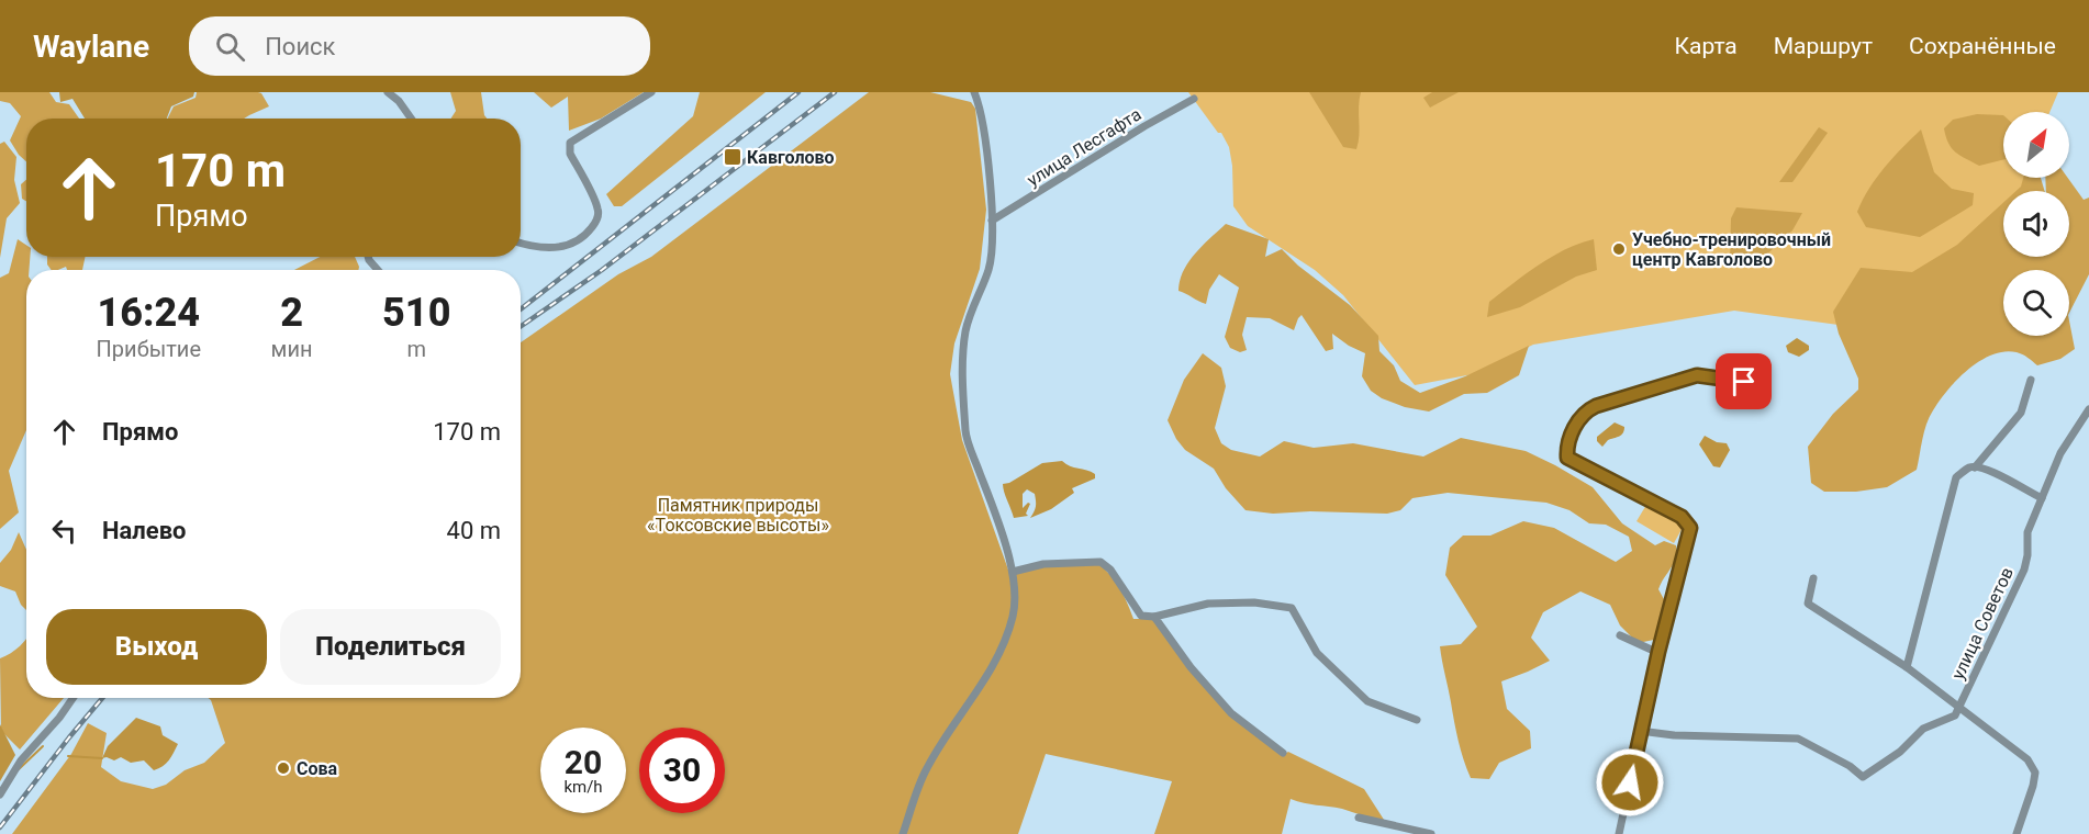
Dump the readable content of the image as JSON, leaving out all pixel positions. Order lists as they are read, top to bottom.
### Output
{
  "streets": {
    "street": ["улица Лесгафта", "улица Советов"]
  },
  "parks": ["Памятник природы «Токсовские высоты»"],
  "places": {
    "transit": ["Кавголово"],
    "other": ["Учебно-тренировочный центр Кавголово", "Сова"]
  },
  "north": "top right",
  "page": {
    "header": "Waylane",
    "search": "Поиск",
    "nav": ["Карта", "Маршрут", "Сохранённые"],
    "turn": ["170 m", "Прямо"],
    "eta": [
      "16:24",
      "Прибытие",
      "2",
      "мин",
      "510",
      "m"
    ],
    "list": [
      {
        "name": "Прямо",
        "value": "170 m"
      },
      {
        "name": "Налево",
        "value": "40 m"
      }
    ],
    "buttons": ["Выход", "Поделиться"],
    "speed": "20 km/h",
    "limit": "30"
  }
}
